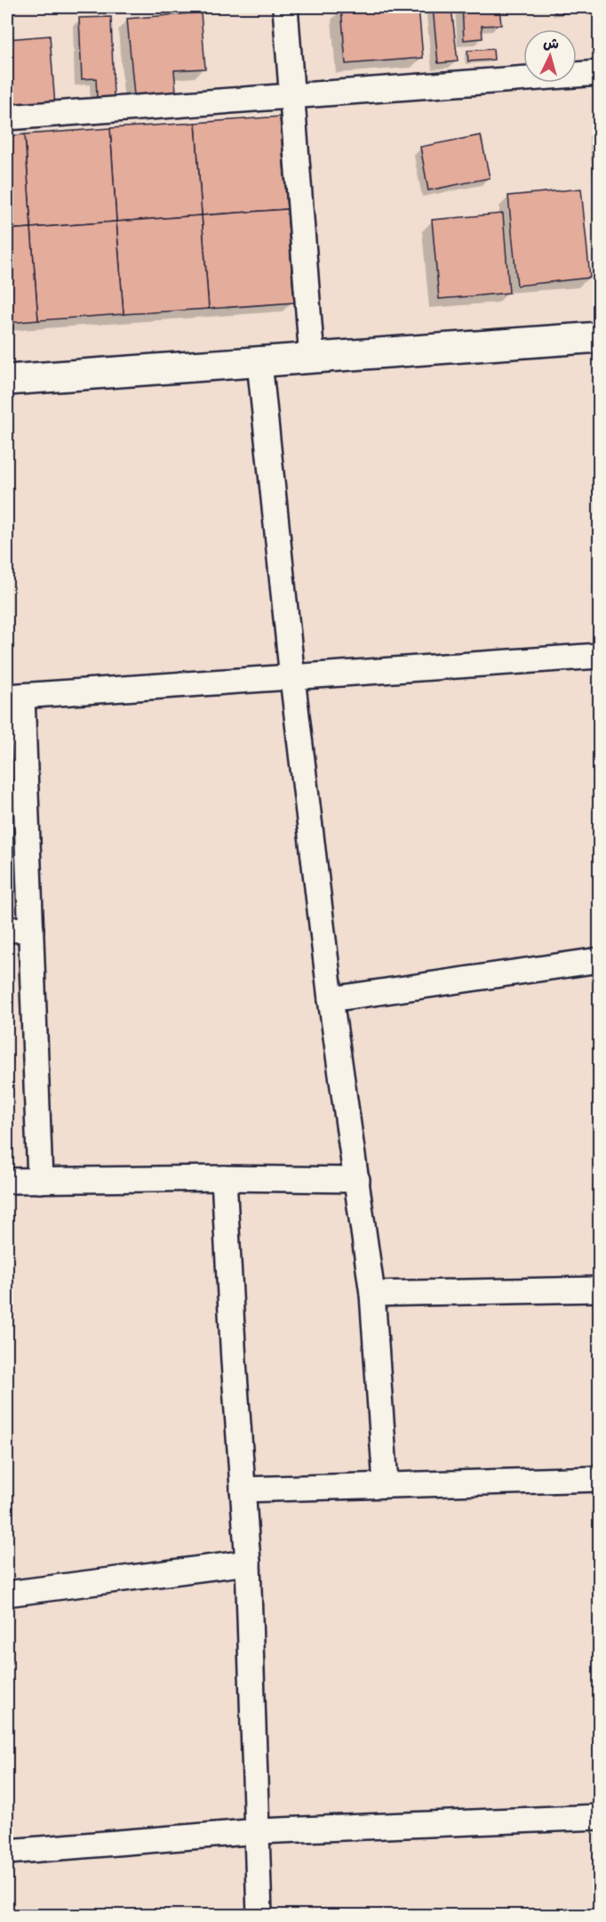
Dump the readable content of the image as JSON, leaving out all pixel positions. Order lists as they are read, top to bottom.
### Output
{
  "north": "top"
}
